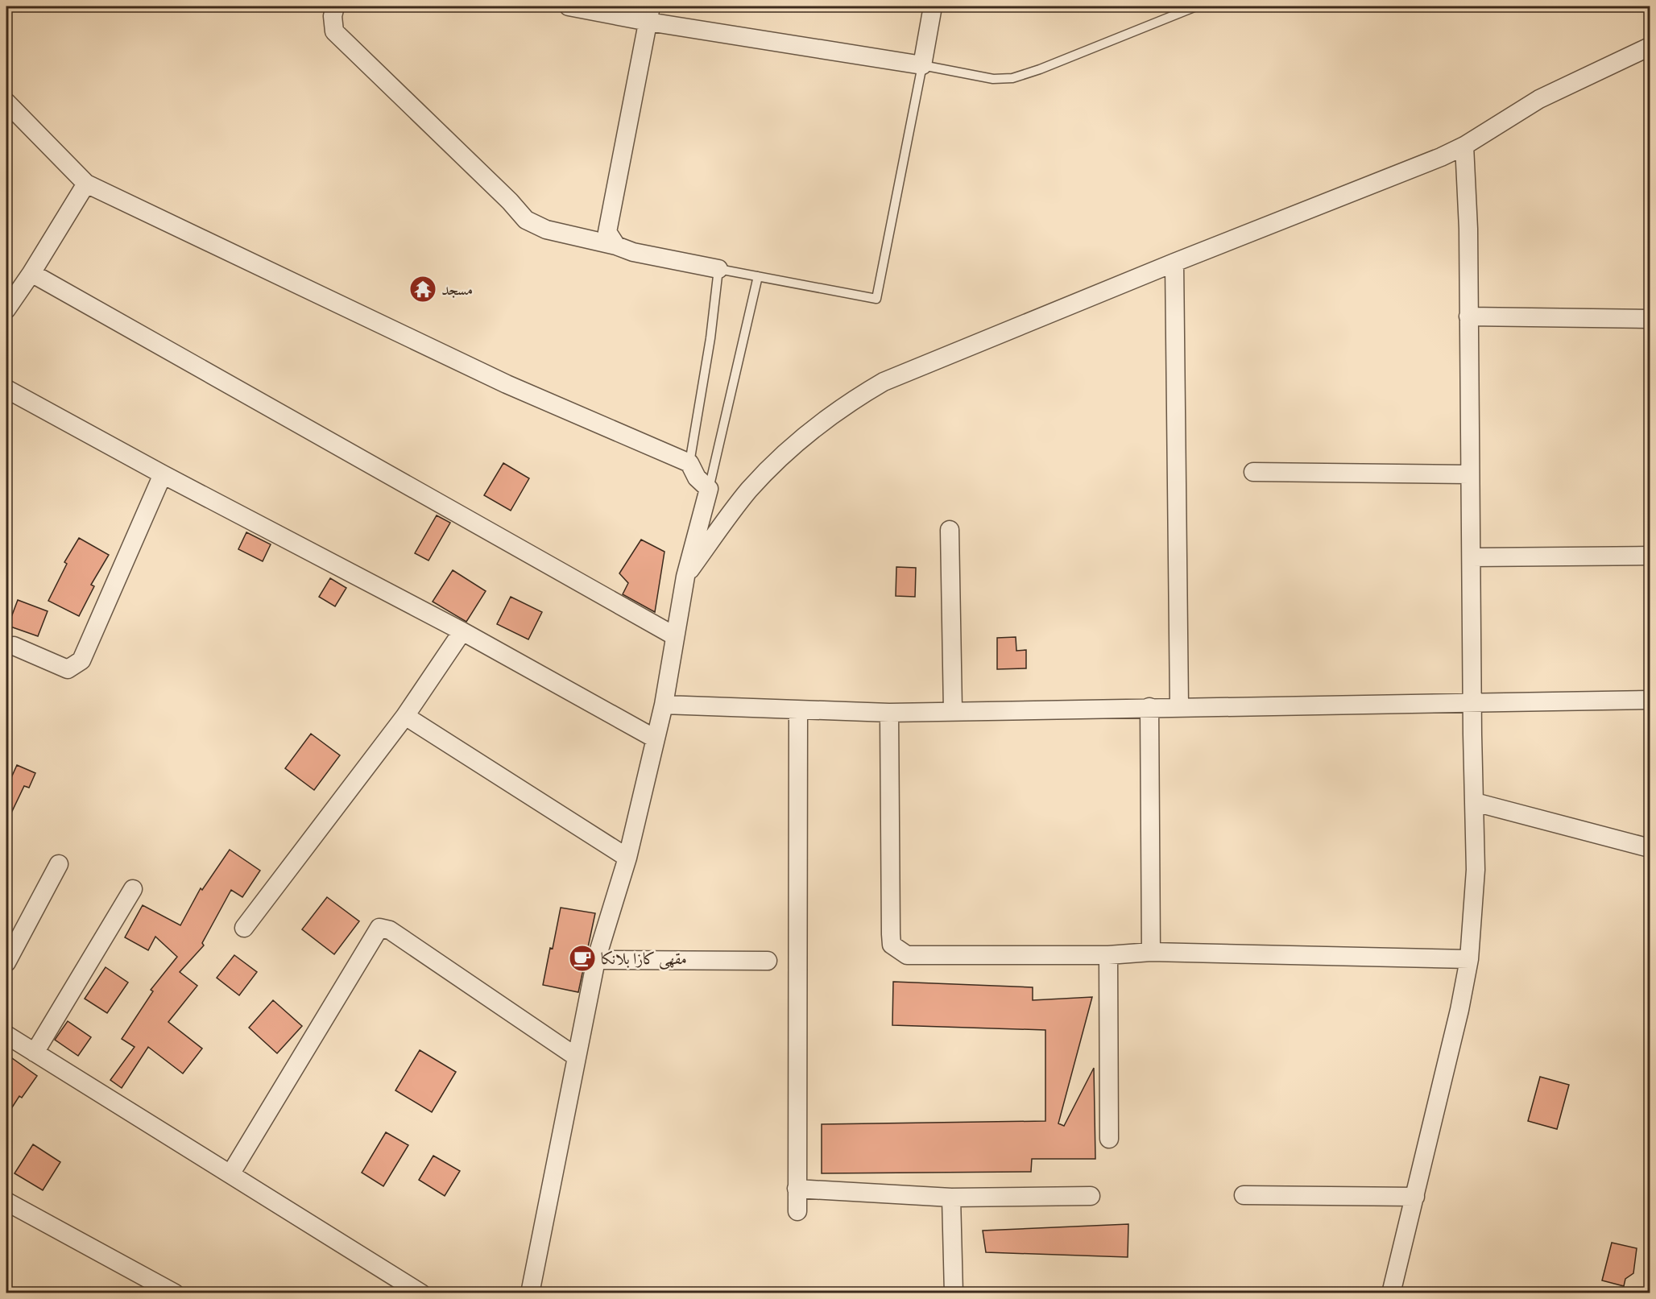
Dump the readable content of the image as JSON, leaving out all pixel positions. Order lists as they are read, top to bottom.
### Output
{
  "places": {
    "temple": ["مسجد"],
    "cafe": ["مقهى كازا بلانكا"]
  }
}
